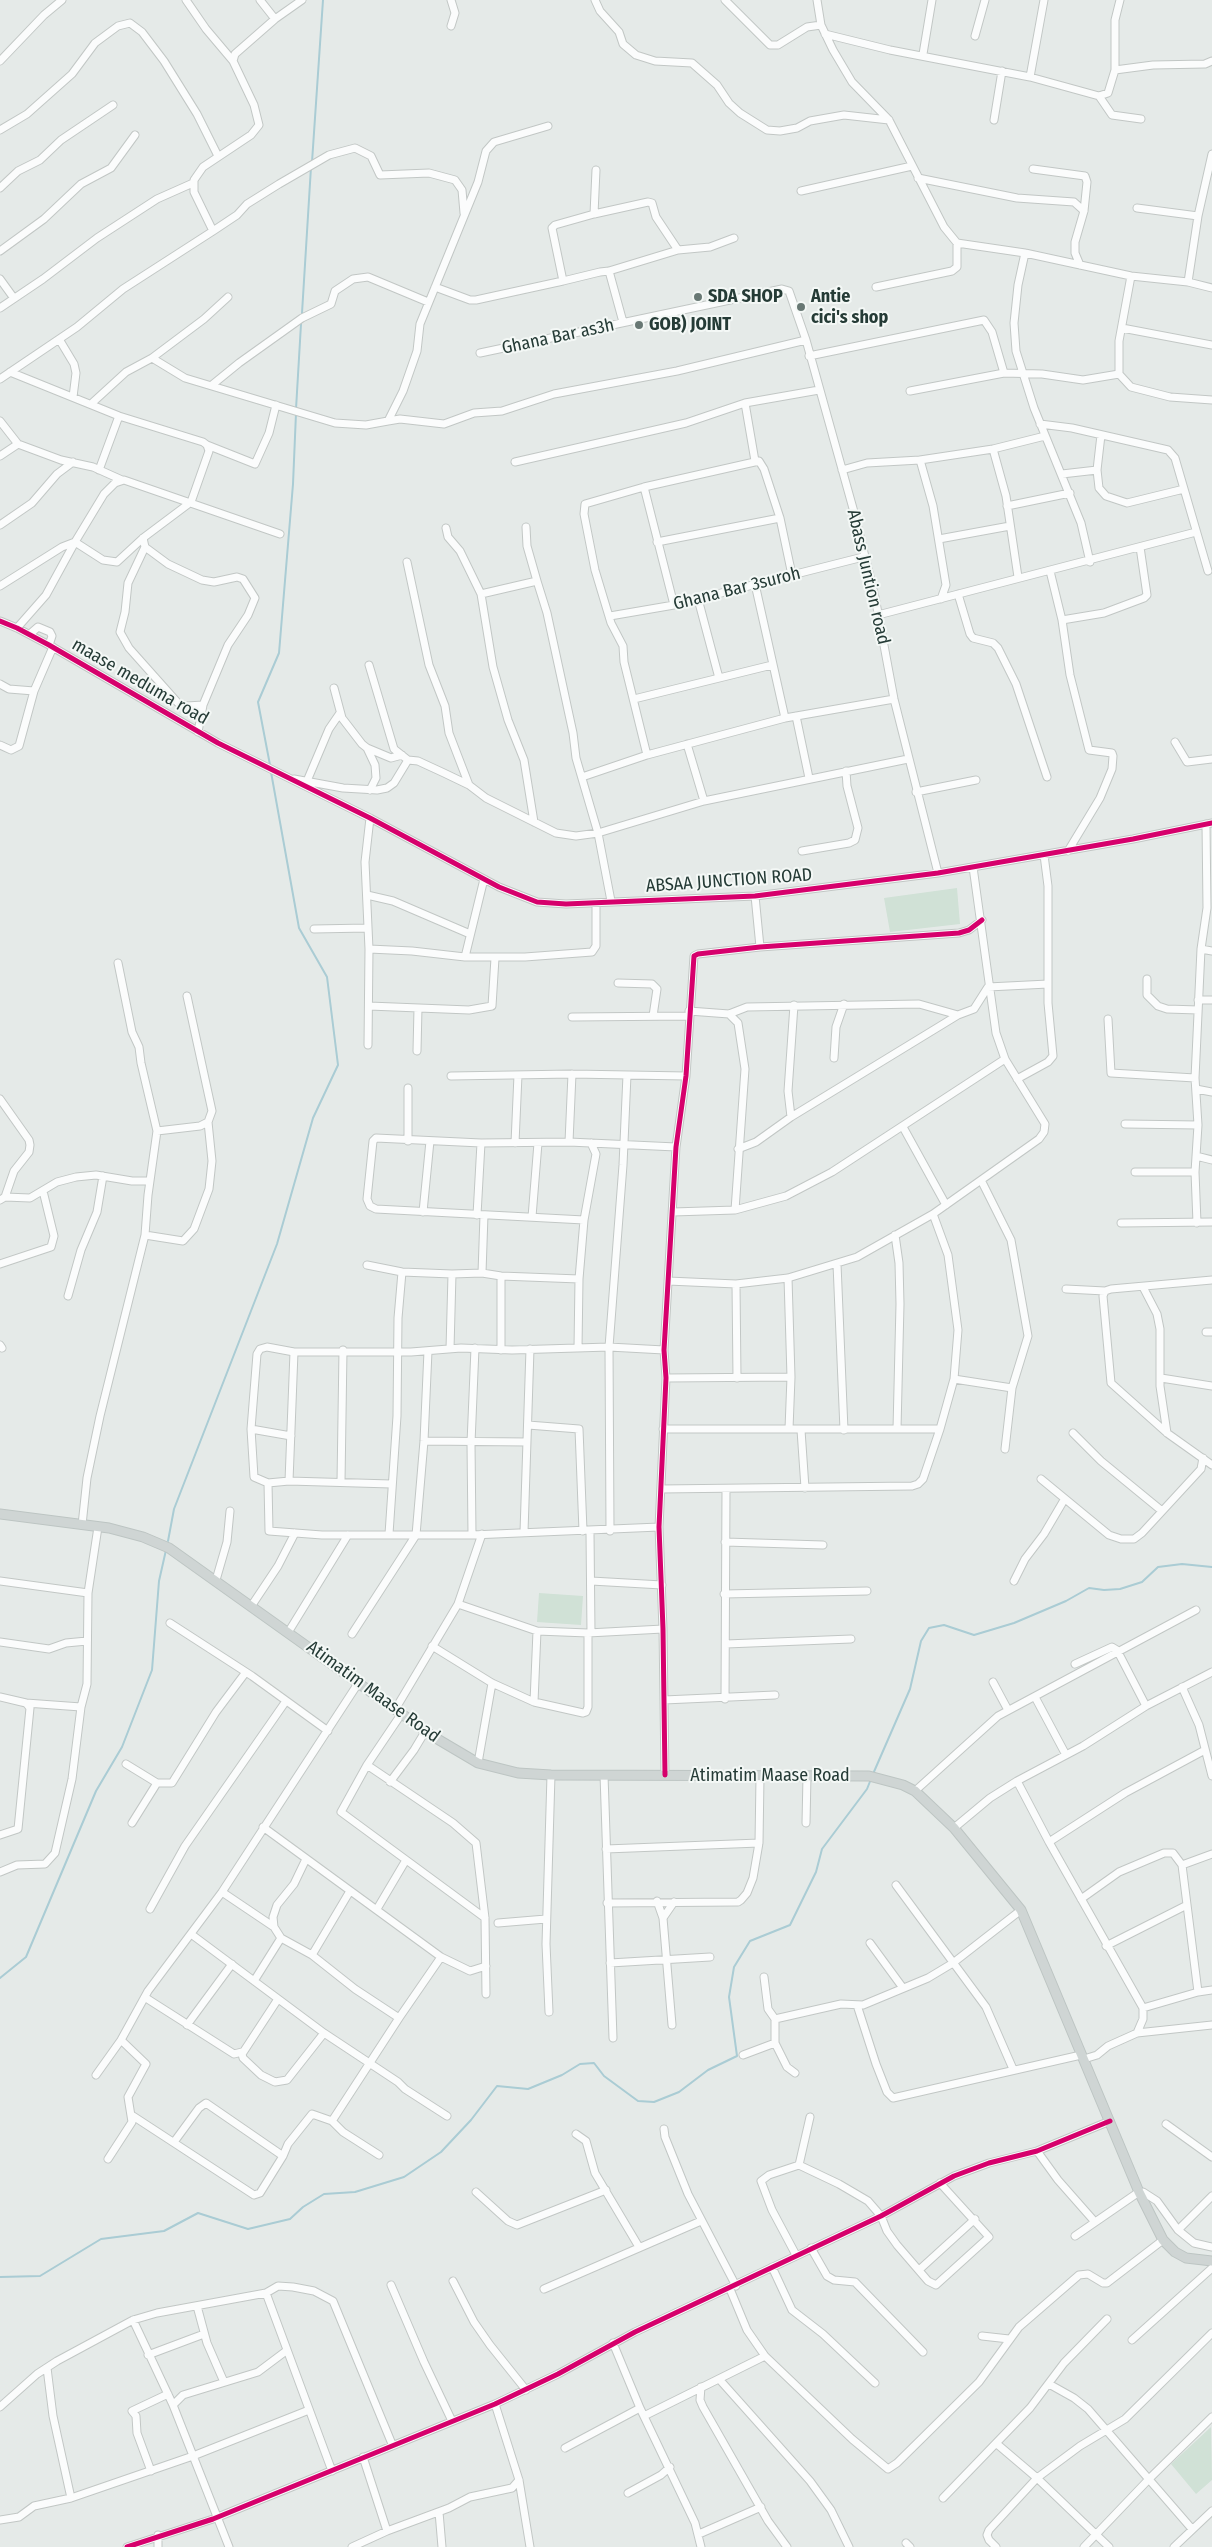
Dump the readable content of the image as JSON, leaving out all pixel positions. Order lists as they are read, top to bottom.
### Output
{
  "streets": {
    "main road": ["Atimatim Maase Road"],
    "street": [
      "Ghana Bar as3h",
      "Abass Juntion road",
      "Ghana Bar 3suroh",
      "maase meduma road",
      "ABSAA JUNCTION ROAD"
    ]
  },
  "crossings": [
    ["Ghana Bar as3h", "Abass Juntion road"],
    ["Abass Juntion road", "Ghana Bar 3suroh"],
    ["Abass Juntion road", "ABSAA JUNCTION ROAD"],
    ["maase meduma road", "ABSAA JUNCTION ROAD"]
  ],
  "places": ["SDA SHOP", "Antie cici's shop", "GOB) JOINT"]
}
